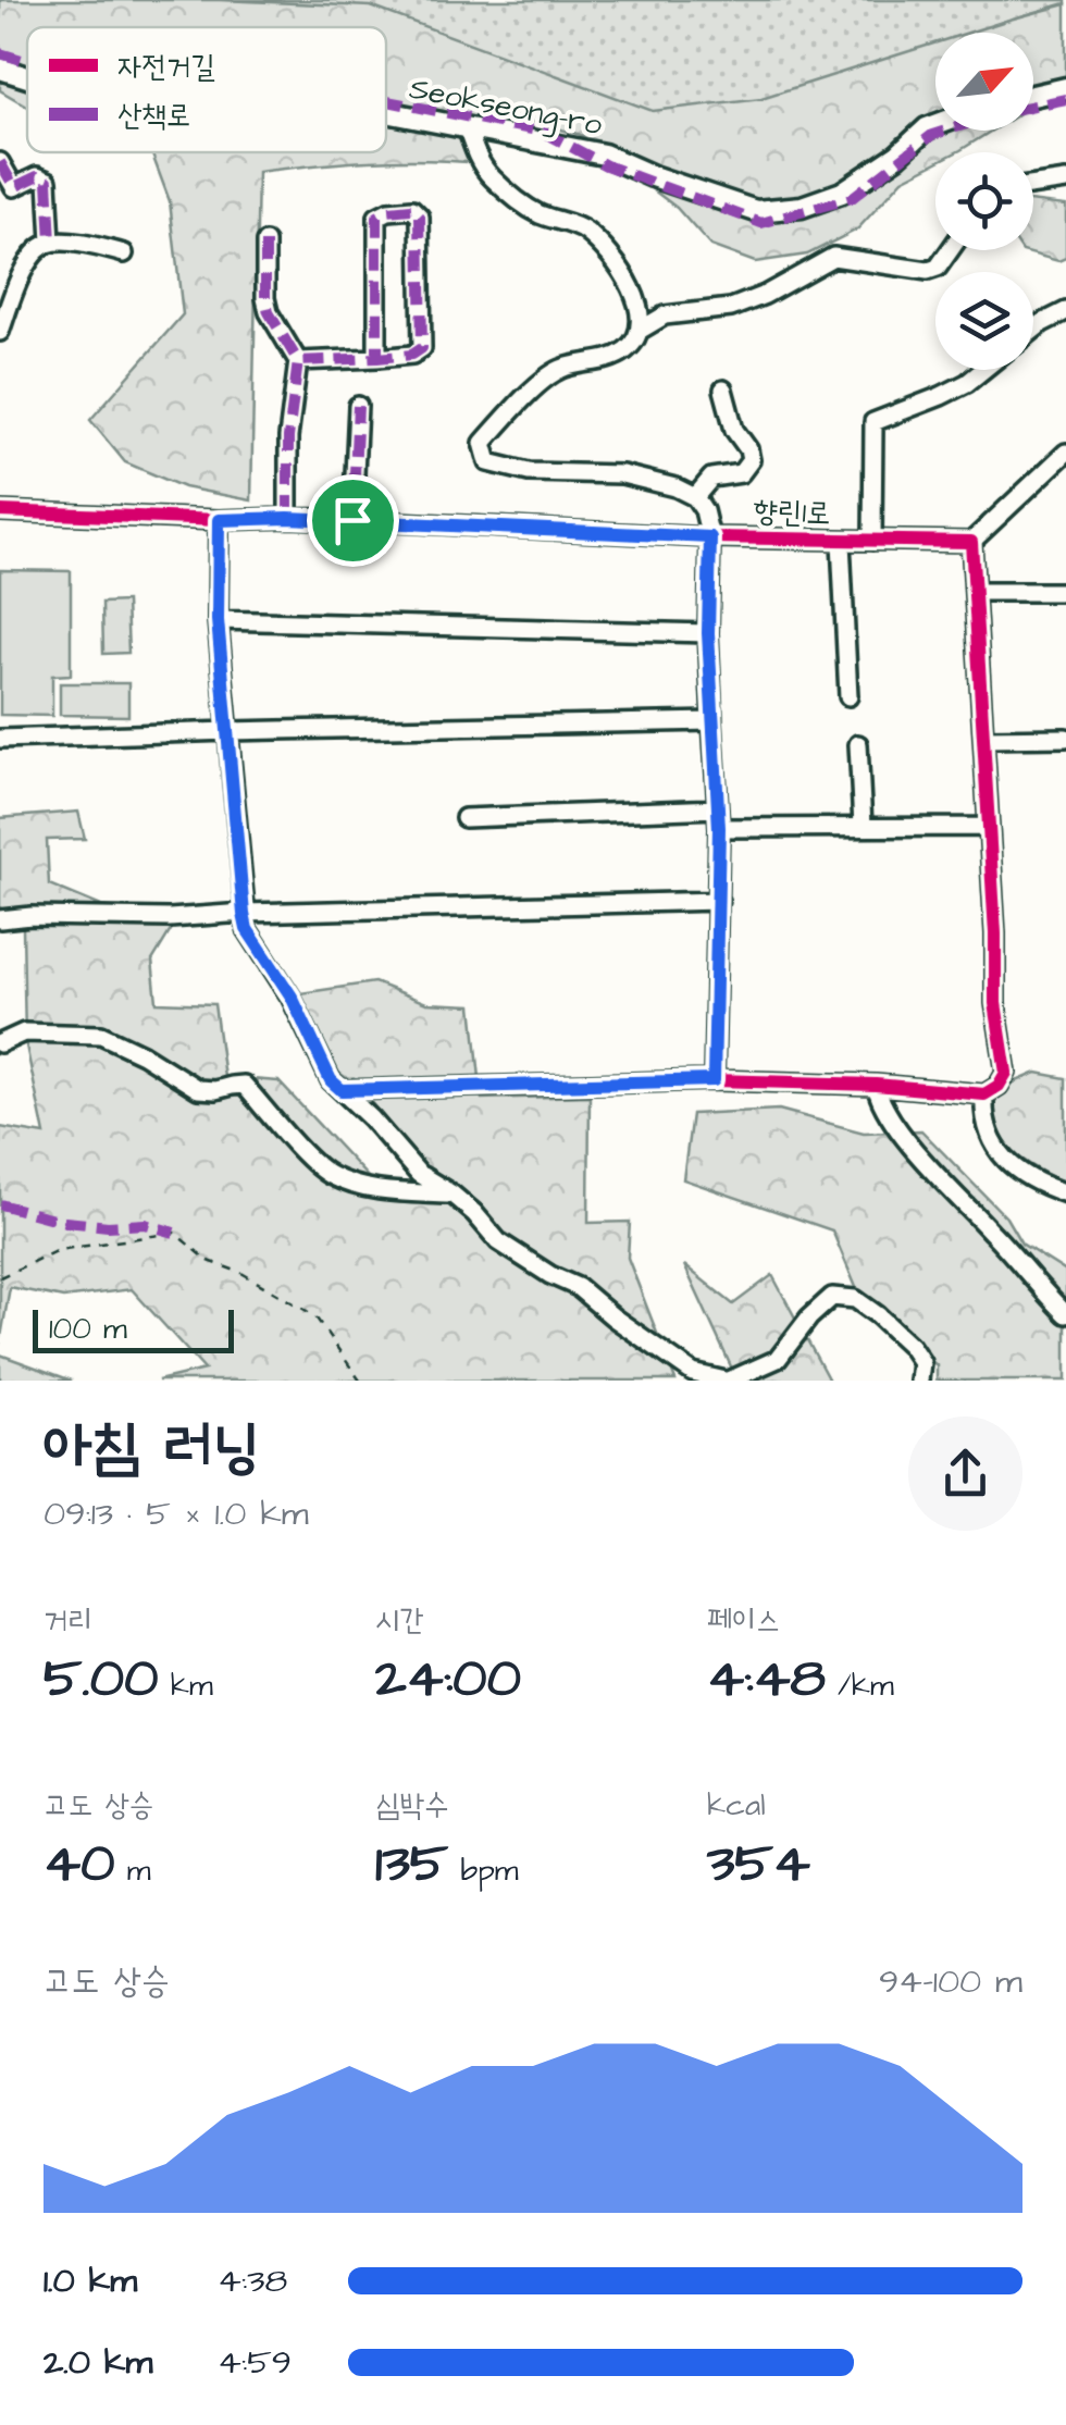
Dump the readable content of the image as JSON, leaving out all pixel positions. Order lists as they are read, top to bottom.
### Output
{
  "streets": {
    "street": ["Seokseong-ro", "향린1로"]
  },
  "legend": ["자전거길", "산책로"],
  "scale_bar": "100 m",
  "north": "top right",
  "page": {
    "scale": "100 m",
    "heading": ["아침 러닝", "09:13 · 5 × 1.0 km"],
    "stats": [
      ["거리", "5.00 km"],
      ["시간", "24:00"],
      ["페이스", "4:48 /km"],
      ["고도 상승", "40 m"],
      ["심박수", "135 bpm"],
      ["kcal", "354"]
    ],
    "chart": ["고도 상승", "94–100 m"],
    "list": [
      {
        "name": "1.0 km",
        "note": "4:38"
      },
      {
        "name": "2.0 km",
        "note": "4:59"
      }
    ]
  }
}
